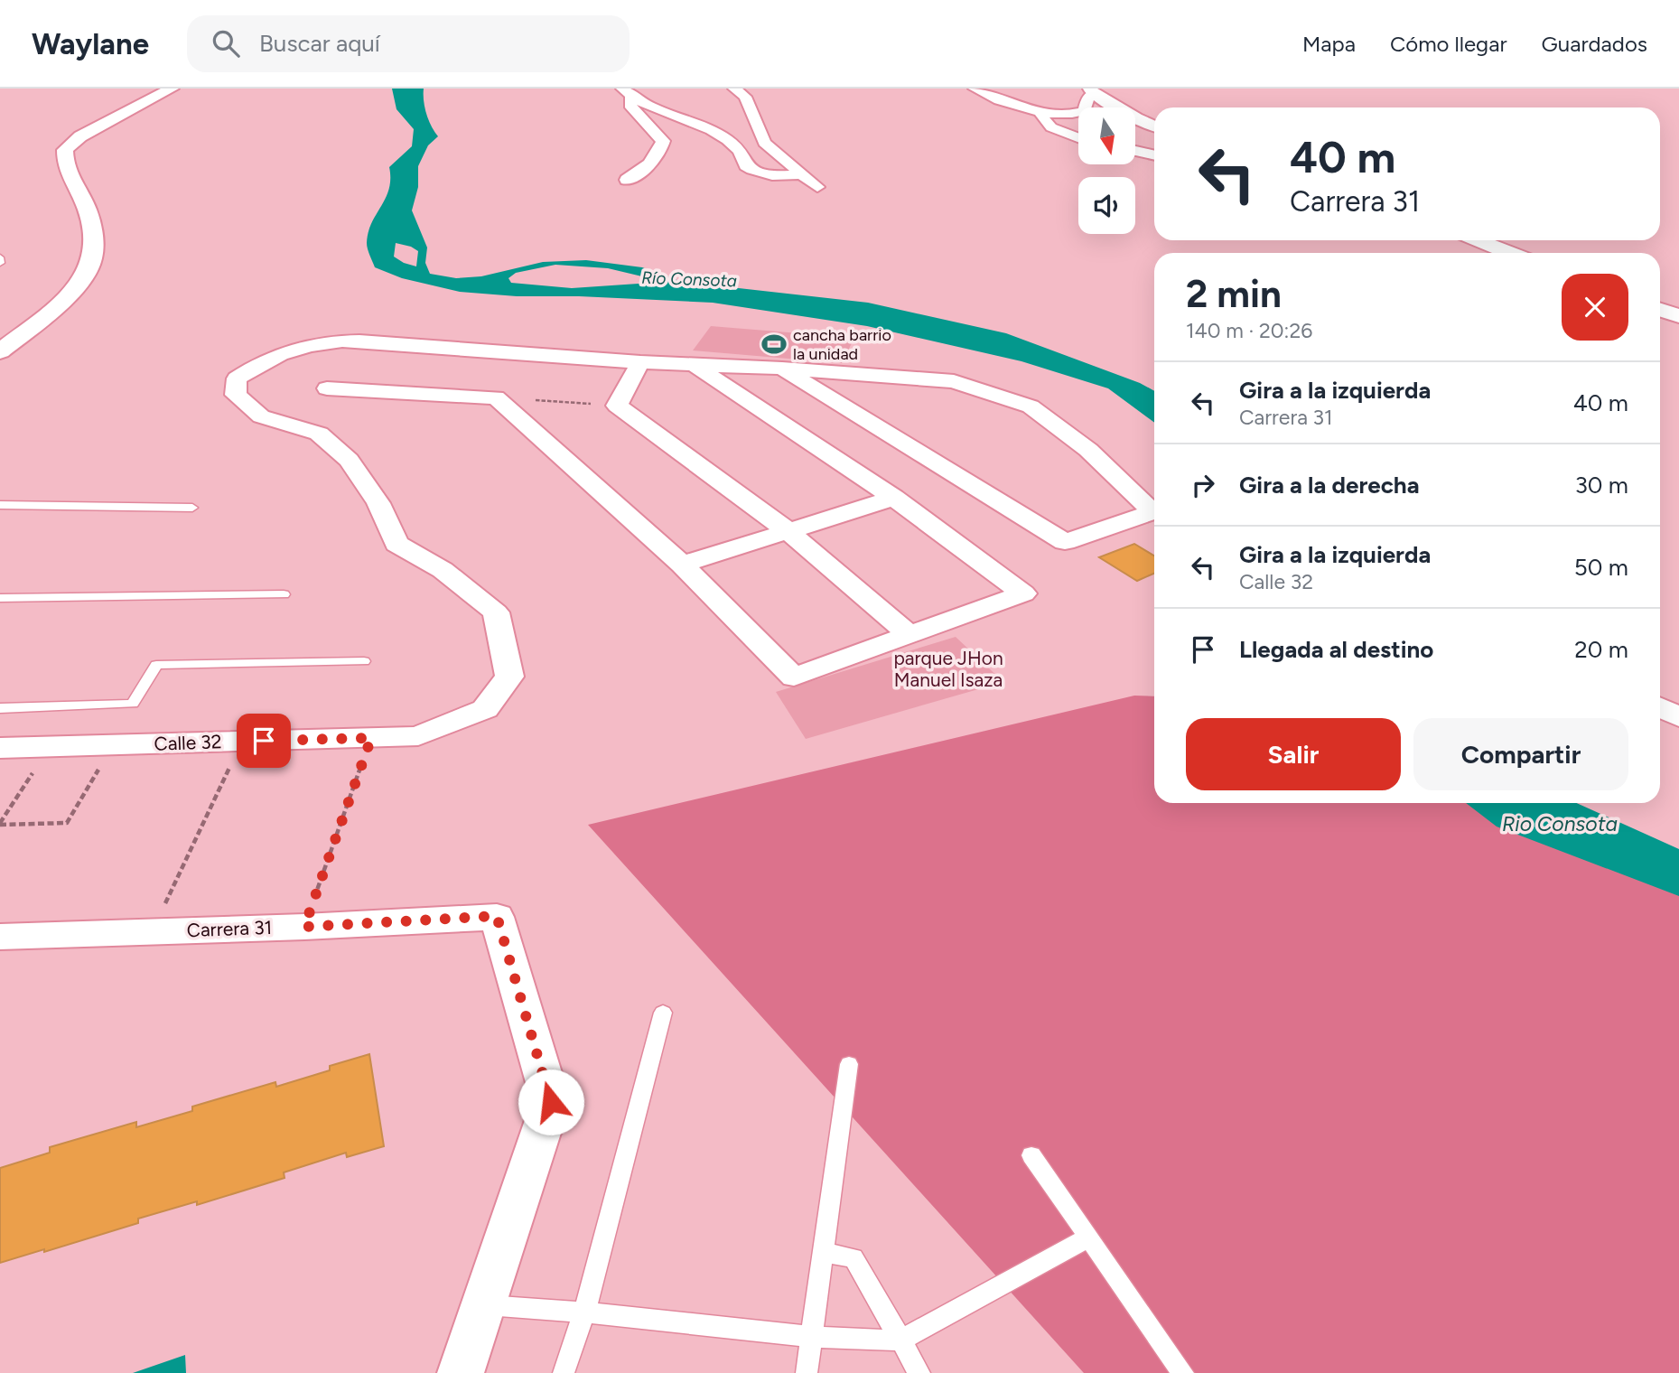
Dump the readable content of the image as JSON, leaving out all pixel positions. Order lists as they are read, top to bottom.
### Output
{
  "streets": {
    "street": ["Calle 32", "Carrera 31"]
  },
  "water": ["Río Consota", "Rio Consota"],
  "parks": ["parque JHon Manuel Isaza"],
  "places": {
    "sports": ["cancha barrio la unidad"]
  },
  "north": "bottom",
  "page": {
    "header": "Waylane",
    "search": "Buscar aquí",
    "nav": ["Mapa", "Cómo llegar", "Guardados"],
    "turn": ["40 m", "Carrera 31"],
    "heading": ["2 min", "140 m · 20:26"],
    "list": [
      {
        "name": "Gira a la izquierda",
        "note": "Carrera 31",
        "value": "40 m"
      },
      {
        "name": "Gira a la derecha",
        "value": "30 m"
      },
      {
        "name": "Gira a la izquierda",
        "note": "Calle 32",
        "value": "50 m"
      },
      {
        "name": "Llegada al destino",
        "value": "20 m"
      }
    ],
    "buttons": ["Salir", "Compartir"]
  }
}
